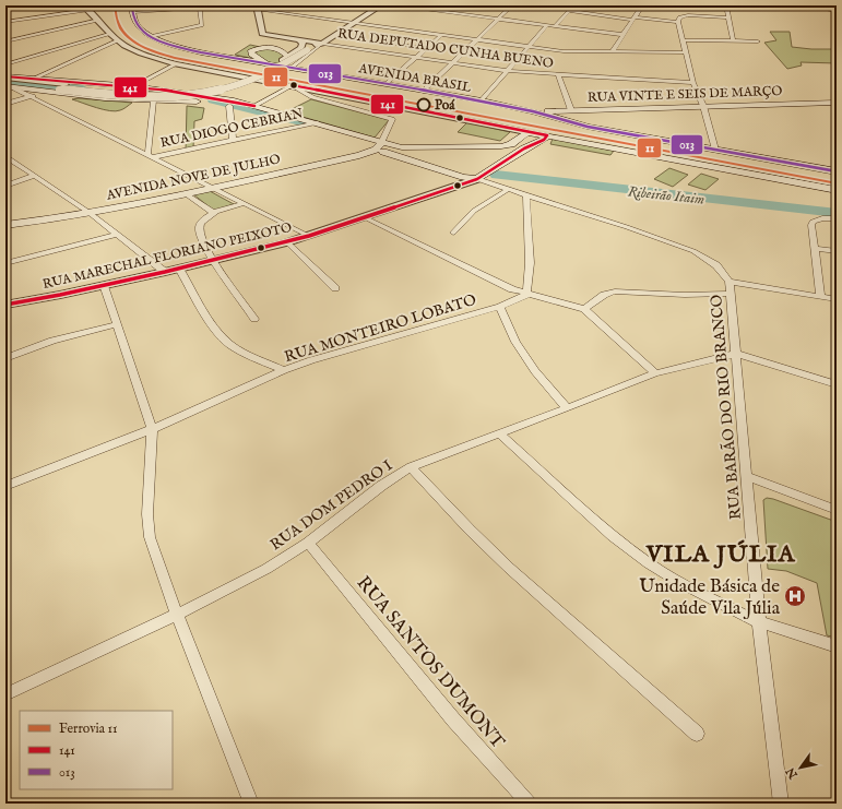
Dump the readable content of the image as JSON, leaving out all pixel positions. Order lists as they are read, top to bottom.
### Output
{
  "streets": {
    "main road": [
      "AVENIDA BRASIL",
      "RUA VINTE E SEIS DE MARÇO",
      "AVENIDA NOVE DE JULHO",
      "RUA MARECHAL FLORIANO PEIXOTO"
    ],
    "street": [
      "RUA DEPUTADO CUNHA BUENO",
      "RUA DIOGO CEBRIAN",
      "RUA MONTEIRO LOBATO",
      "RUA BARÃO DO RIO BRANCO",
      "RUA DOM PEDRO I",
      "RUA SANTOS DUMONT"
    ]
  },
  "crossings": [
    ["AVENIDA BRASIL", "RUA VINTE E SEIS DE MARÇO"],
    ["RUA MARECHAL FLORIANO PEIXOTO", "RUA BARÃO DO RIO BRANCO"],
    ["RUA BARÃO DO RIO BRANCO", "RUA DOM PEDRO I"],
    ["RUA DOM PEDRO I", "RUA SANTOS DUMONT"]
  ],
  "districts": ["VILA JÚLIA"],
  "water": ["Ribeirão Itaim"],
  "places": {
    "other": ["Poá"],
    "hospital": ["Unidade Básica de Saúde Vila Júlia"]
  },
  "lines": ["rail line 11", "transit line 013", "transit line 141"],
  "legend": ["Ferrovia 11", "141", "013"],
  "north": "bottom left"
}
